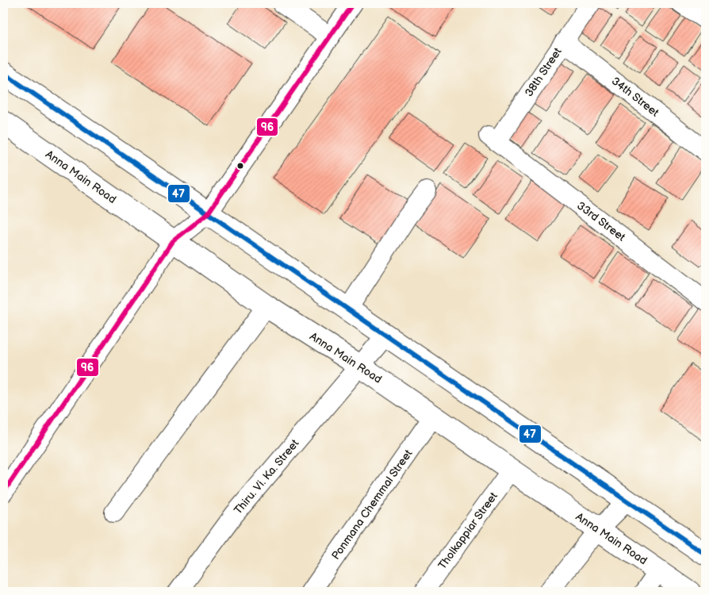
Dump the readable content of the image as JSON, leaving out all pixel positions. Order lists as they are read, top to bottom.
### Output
{
  "streets": {
    "main road": ["Anna Main Road"],
    "street": [
      "38th Street",
      "34th Street",
      "33rd Street",
      "Thiru. Vi. Ka. Street",
      "Ponmana Chemmal Street",
      "Tholkappiar Street"
    ]
  },
  "crossings": [
    ["38th Street", "34th Street"],
    ["38th Street", "33rd Street"],
    ["Anna Main Road", "Thiru. Vi. Ka. Street"],
    ["Anna Main Road", "Ponmana Chemmal Street"],
    ["Anna Main Road", "Tholkappiar Street"]
  ],
  "lines": ["transit line 96", "transit line 47"]
}
